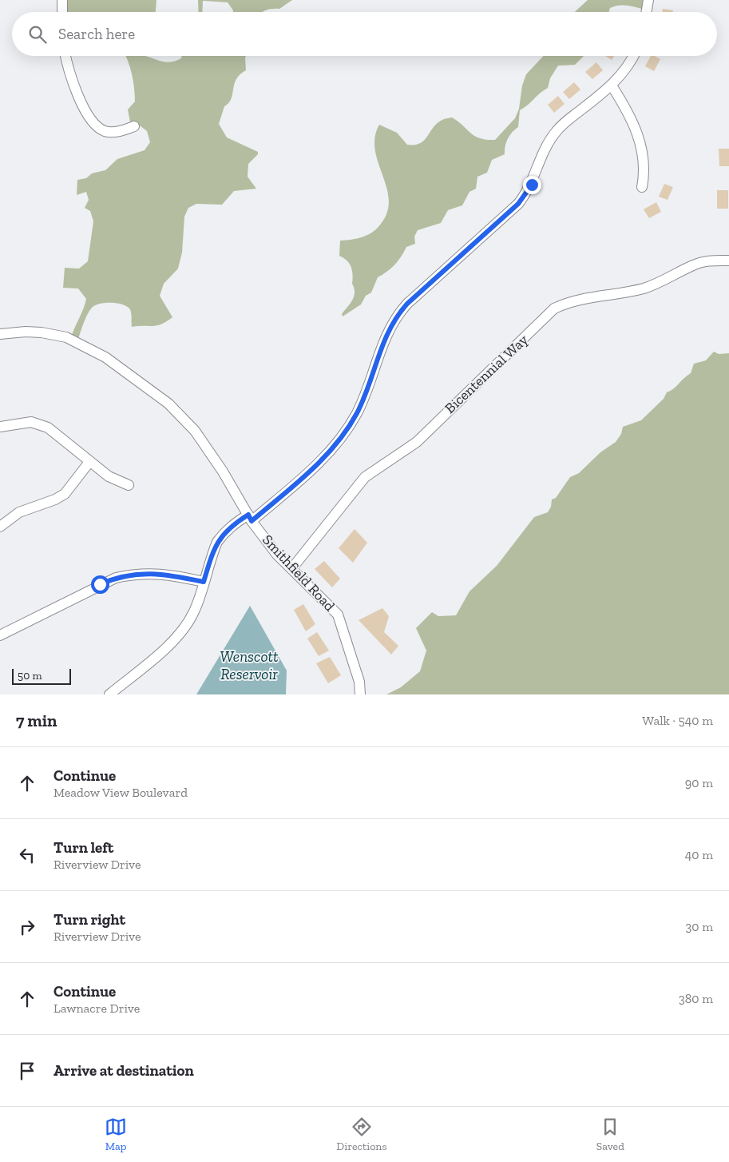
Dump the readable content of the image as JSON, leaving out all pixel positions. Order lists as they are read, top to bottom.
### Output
{
  "streets": {
    "street": ["Bicentennial Way", "Smithfield Road"]
  },
  "crossings": [
    ["Bicentennial Way", "Smithfield Road"]
  ],
  "water": ["Wenscott Reservoir"],
  "scale_bar": "50 m",
  "page": {
    "search": "Search here",
    "scale": "50 m",
    "heading": ["7 min", "Walk · 540 m"],
    "list": [
      ["Continue", "Meadow View Boulevard", "90 m"],
      ["Turn left", "Riverview Drive", "40 m"],
      ["Turn right", "Riverview Drive", "30 m"],
      ["Continue", "Lawnacre Drive", "380 m"],
      "Arrive at destination"
    ],
    "nav": ["Map", "Directions", "Saved"]
  }
}
